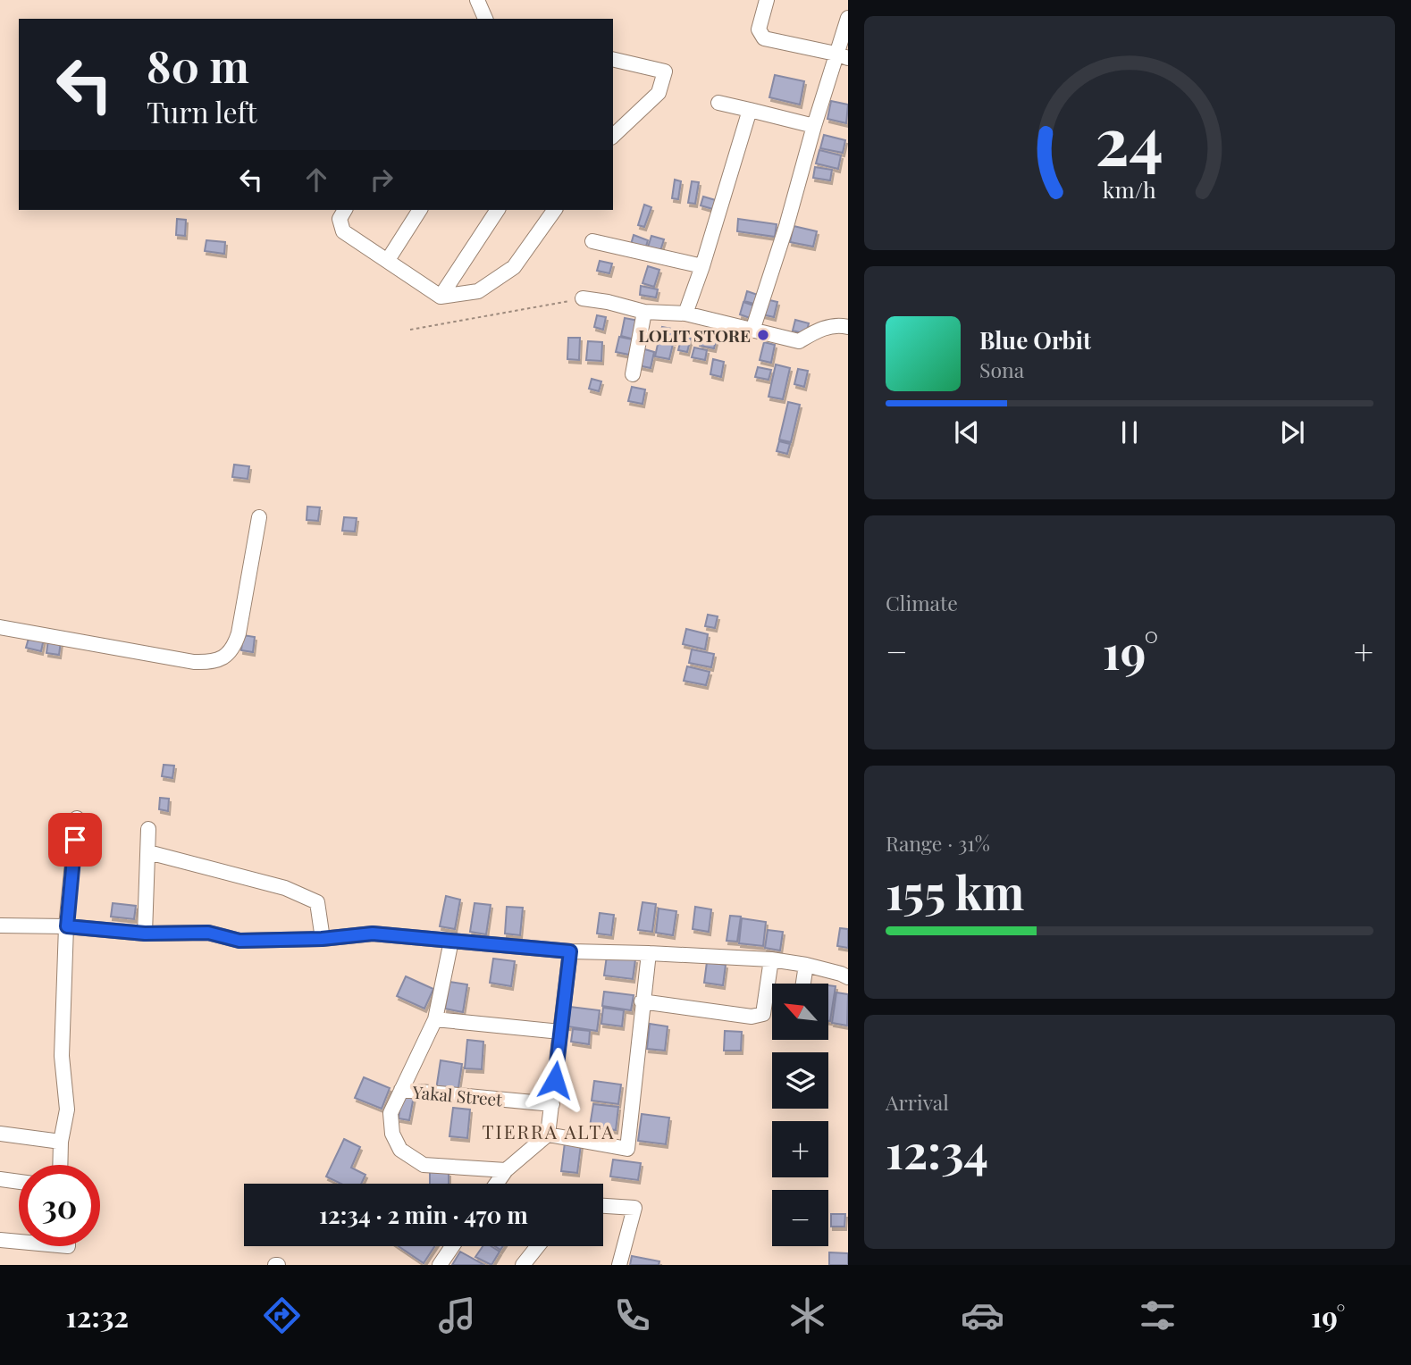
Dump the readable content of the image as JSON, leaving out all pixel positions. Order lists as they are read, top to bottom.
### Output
{
  "streets": {
    "street": ["Yakal Street"]
  },
  "districts": ["TIERRA ALTA"],
  "places": ["LOLIT STORE"],
  "north": "top left",
  "page": {
    "turn": ["80 m", "Turn left"],
    "song": ["Blue Orbit", "Sona"],
    "tile": [
      "Climate",
      ["Range · 31%", "155 km"],
      ["Arrival", "12:34"]
    ],
    "heat": ["−", "19°", "+"],
    "map_buttons": ["+", "−"],
    "limit": "30",
    "trip": "12:34 · 2 min · 470 m",
    "tabs": ["12:32", "19°"],
    "gauge": ["24", "km/h"]
  }
}
